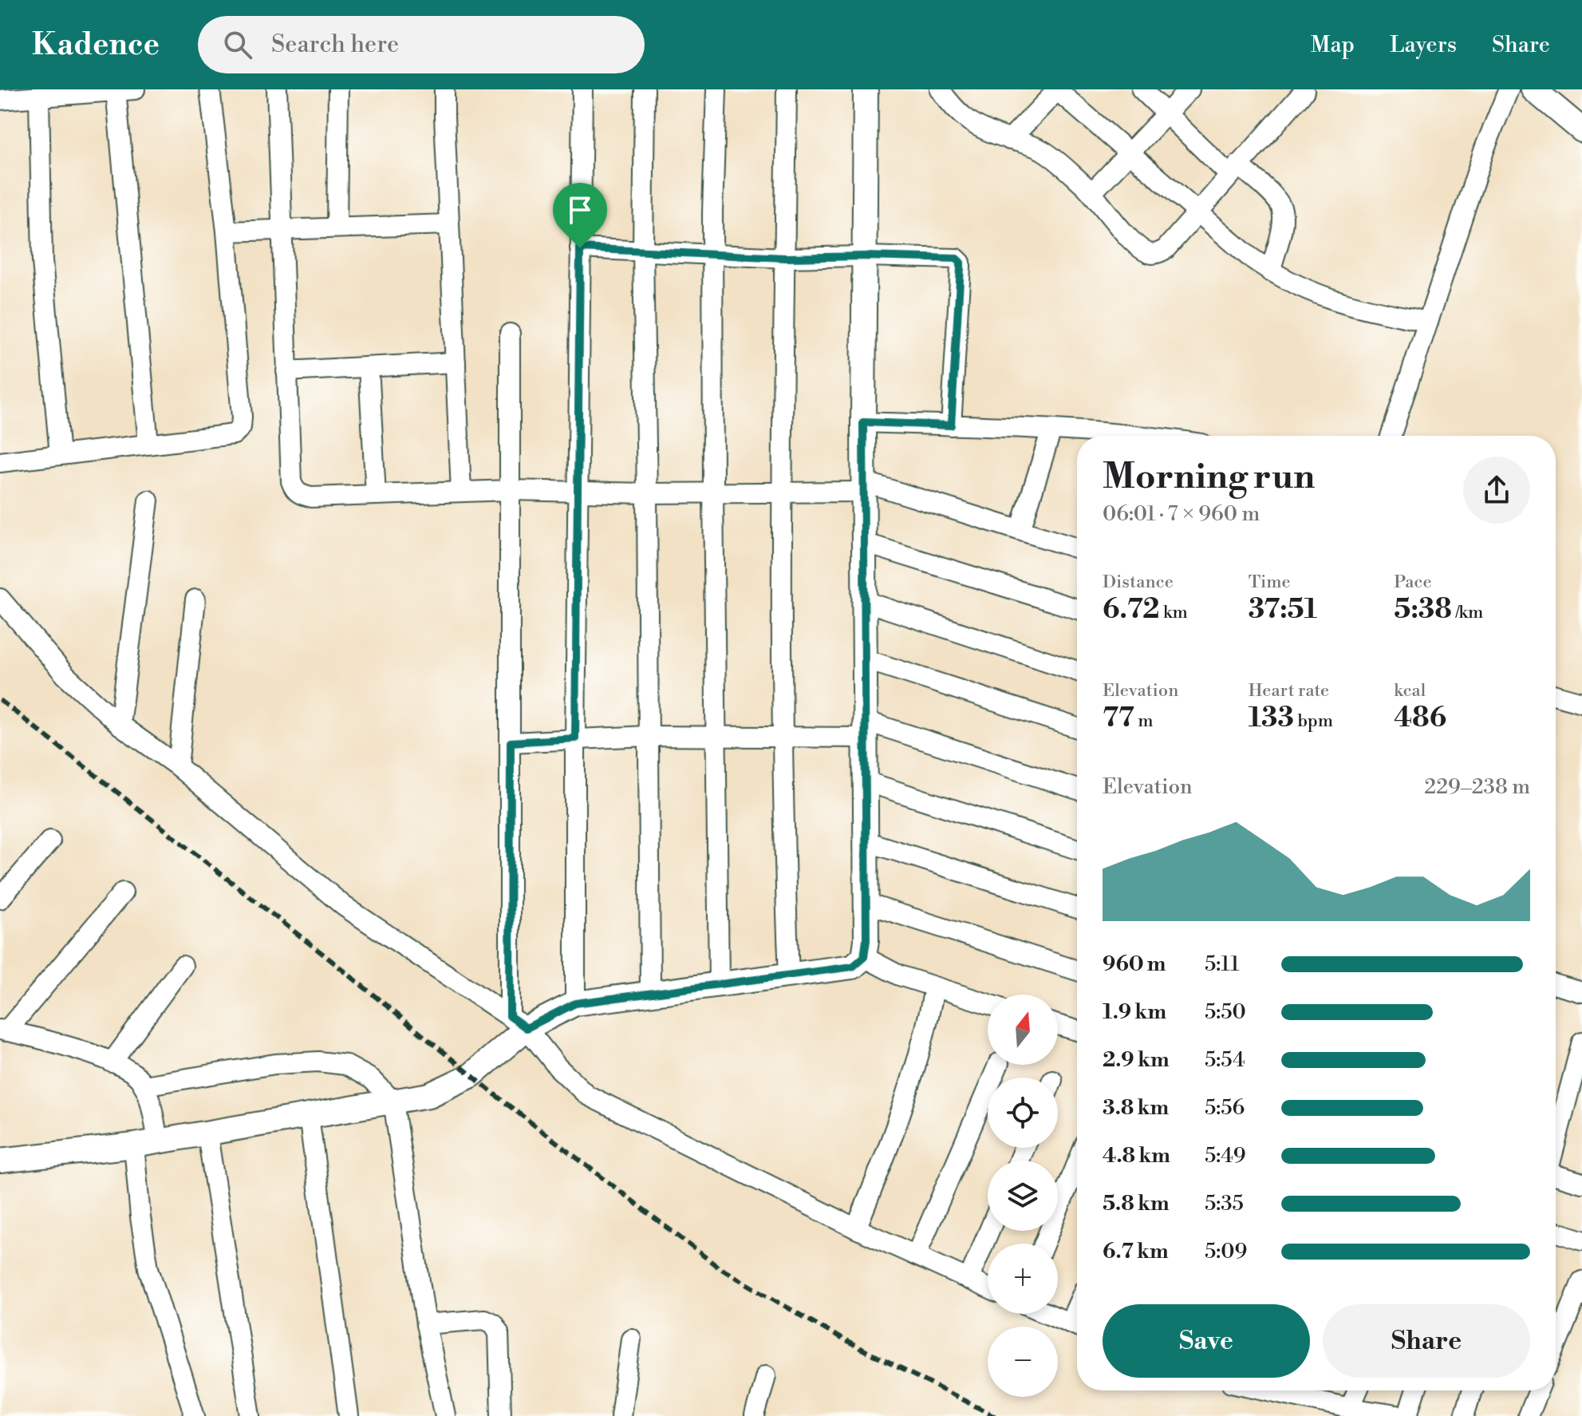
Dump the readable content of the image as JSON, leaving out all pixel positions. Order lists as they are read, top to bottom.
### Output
{
  "north": "top",
  "page": {
    "header": "Kadence",
    "search": "Search here",
    "nav": ["Map", "Layers", "Share"],
    "heading": ["Morning run", "06:01 · 7 × 960 m"],
    "stats": [
      ["Distance", "6.72 km"],
      ["Time", "37:51"],
      ["Pace", "5:38 /km"],
      ["Elevation", "77 m"],
      ["Heart rate", "133 bpm"],
      ["kcal", "486"]
    ],
    "chart": ["Elevation", "229–238 m"],
    "list": [
      {
        "name": "960 m",
        "note": "5:11"
      },
      {
        "name": "1.9 km",
        "note": "5:50"
      },
      {
        "name": "2.9 km",
        "note": "5:54"
      },
      {
        "name": "3.8 km",
        "note": "5:56"
      },
      {
        "name": "4.8 km",
        "note": "5:49"
      },
      {
        "name": "5.8 km",
        "note": "5:35"
      },
      {
        "name": "6.7 km",
        "note": "5:09"
      }
    ],
    "map_buttons": ["+", "−"],
    "buttons": ["Save", "Share"]
  }
}
